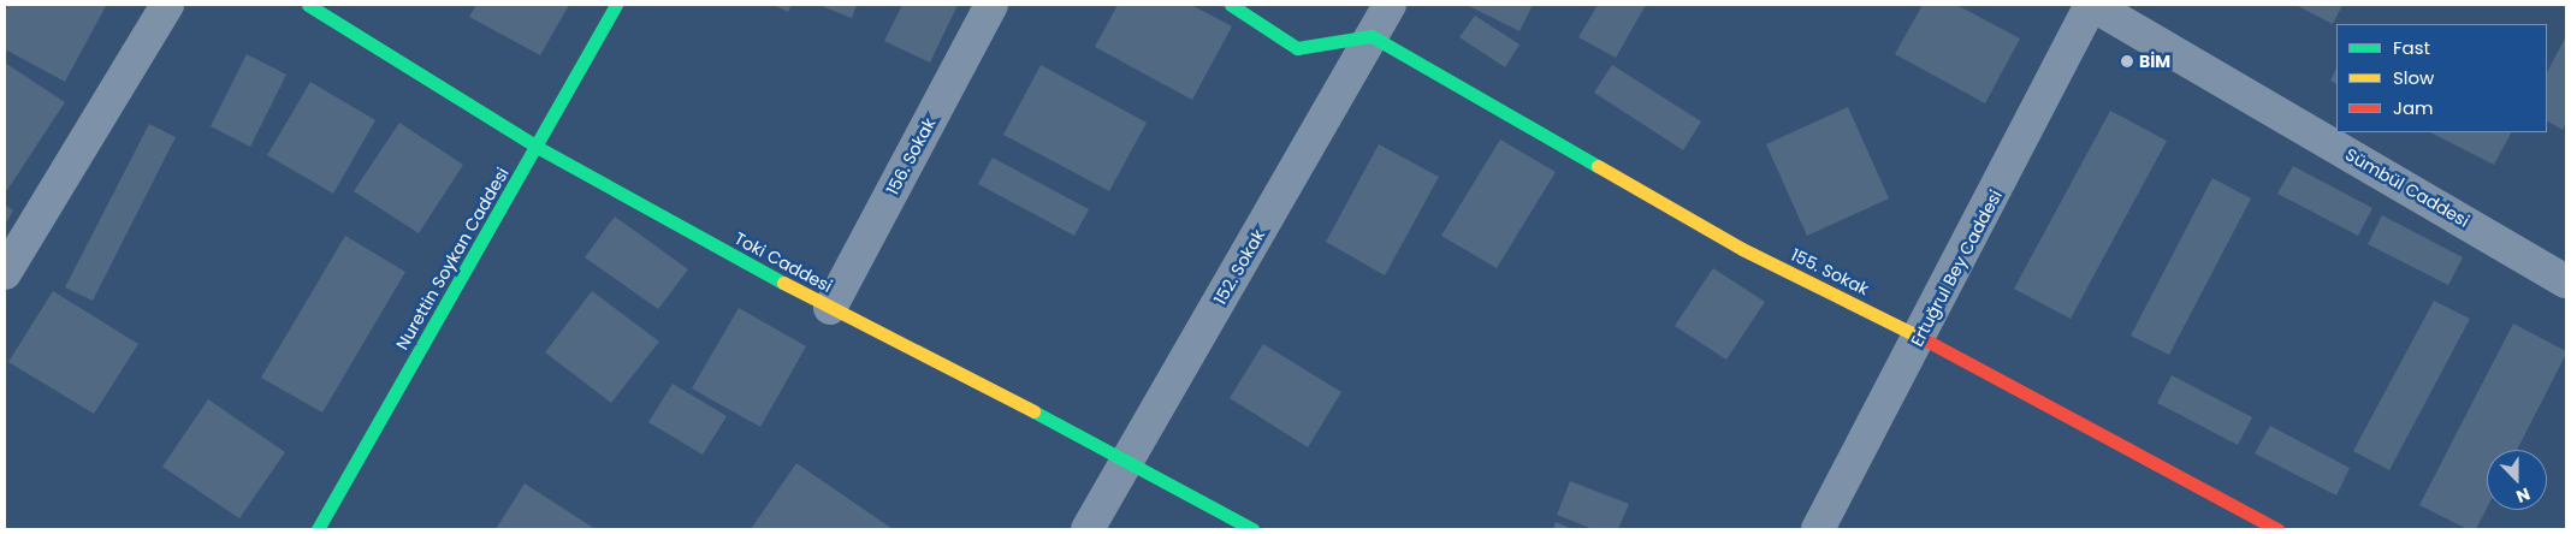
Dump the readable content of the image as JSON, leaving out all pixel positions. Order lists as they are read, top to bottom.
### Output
{
  "streets": {
    "street": [
      "156. Sokak",
      "Sümbül Caddesi",
      "Nurettin Soykan Caddesi",
      "Toki Caddesi",
      "152. Sokak",
      "Ertuğrul Bey Caddesi",
      "155. Sokak"
    ]
  },
  "crossings": [
    ["156. Sokak", "Toki Caddesi"],
    ["Sümbül Caddesi", "Ertuğrul Bey Caddesi"],
    ["Nurettin Soykan Caddesi", "Toki Caddesi"],
    ["Toki Caddesi", "152. Sokak"],
    ["152. Sokak", "155. Sokak"],
    ["Ertuğrul Bey Caddesi", "155. Sokak"]
  ],
  "places": ["BİM"],
  "legend": ["Fast", "Slow", "Jam"],
  "north": "bottom"
}
